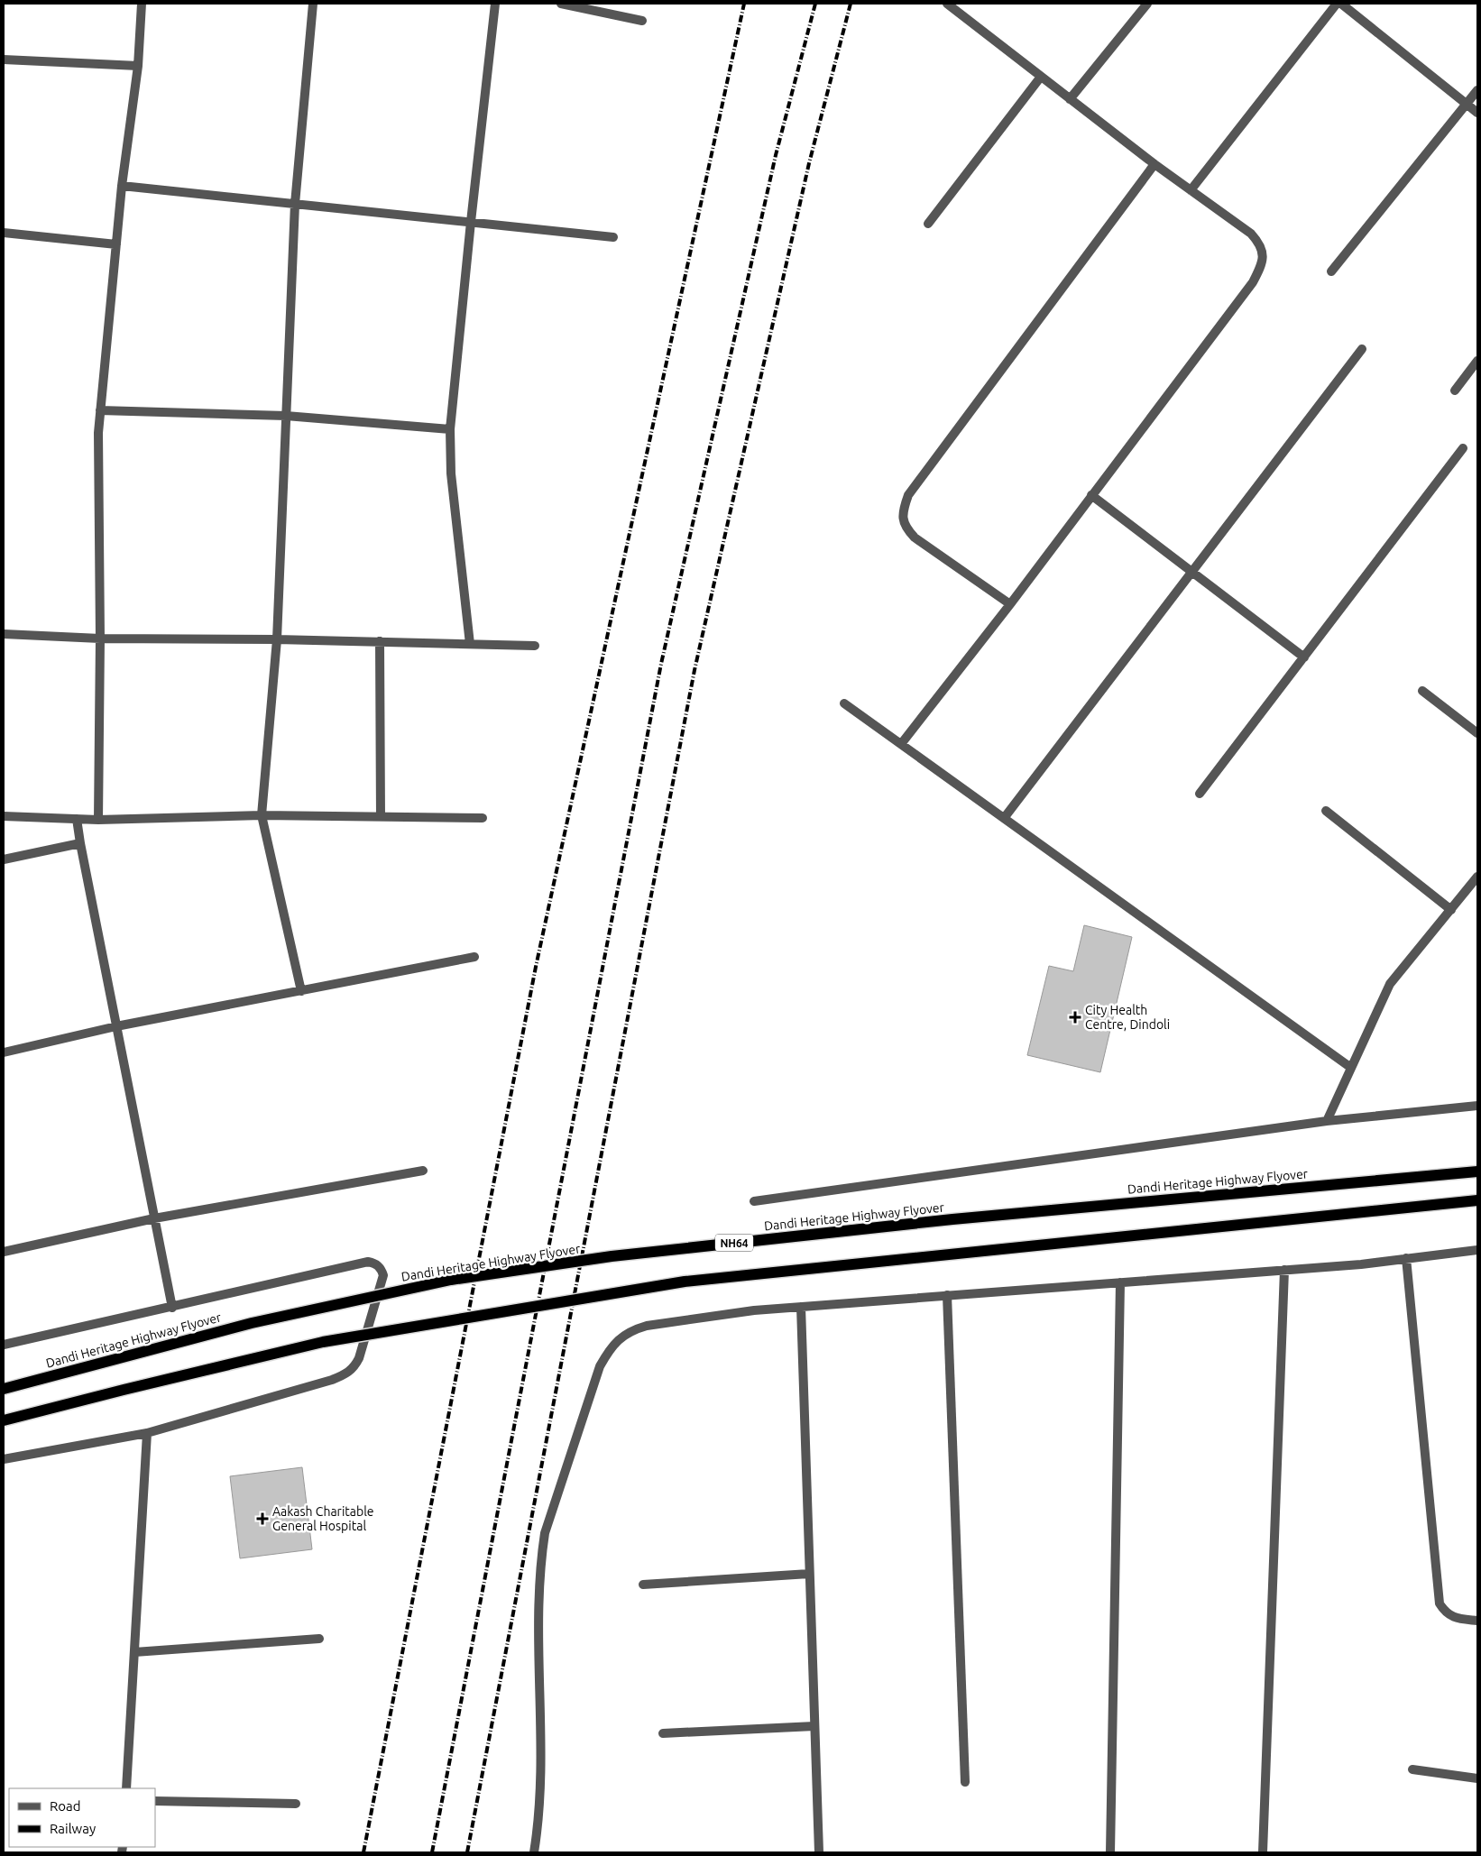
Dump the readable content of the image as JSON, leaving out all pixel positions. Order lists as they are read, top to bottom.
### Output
{
  "streets": {
    "main road": ["Dandi Heritage Highway Flyover", "NH64"]
  },
  "places": {
    "health": ["City Health Centre, Dindoli", "Aakash Charitable General Hospital"]
  },
  "legend": ["Road", "Railway"]
}
